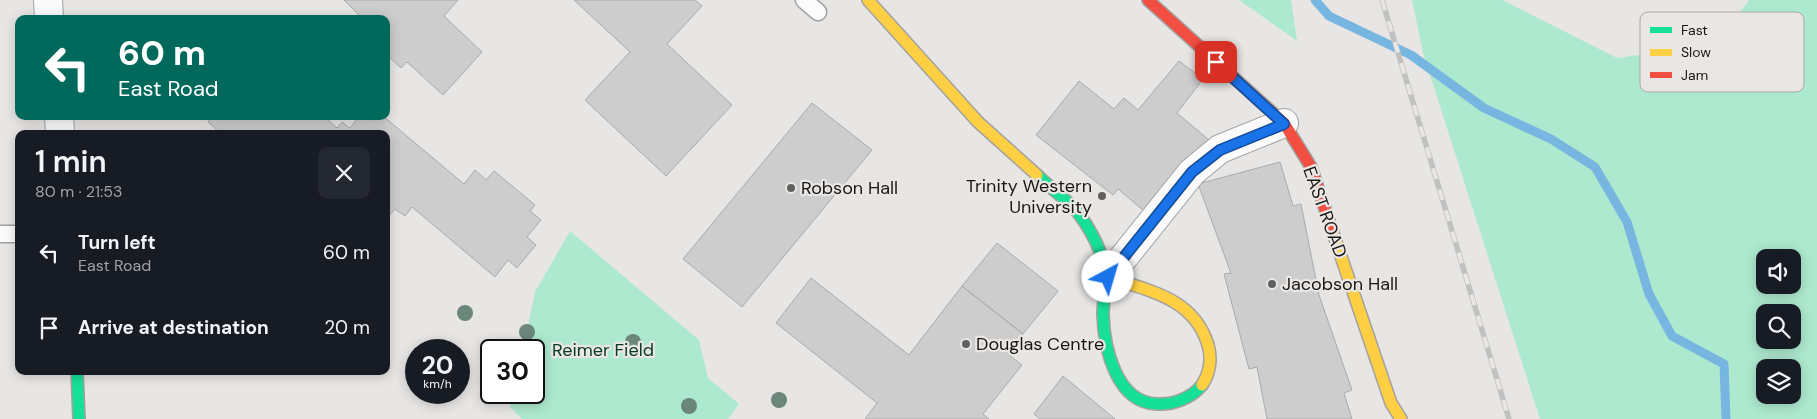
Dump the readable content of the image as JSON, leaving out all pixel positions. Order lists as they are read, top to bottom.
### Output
{
  "streets": {
    "street": ["EAST ROAD"]
  },
  "parks": ["Reimer Field"],
  "places": [
    "Robson Hall",
    "Trinity Western University",
    "Jacobson Hall",
    "Douglas Centre"
  ],
  "legend": ["Fast", "Slow", "Jam"],
  "page": {
    "turn": ["60 m", "East Road"],
    "heading": ["1 min", "80 m · 21:53"],
    "list": [
      {
        "name": "Turn left",
        "note": "East Road",
        "value": "60 m"
      },
      {
        "name": "Arrive at destination",
        "value": "20 m"
      }
    ],
    "speed": "20 km/h",
    "limit": "30"
  }
}
